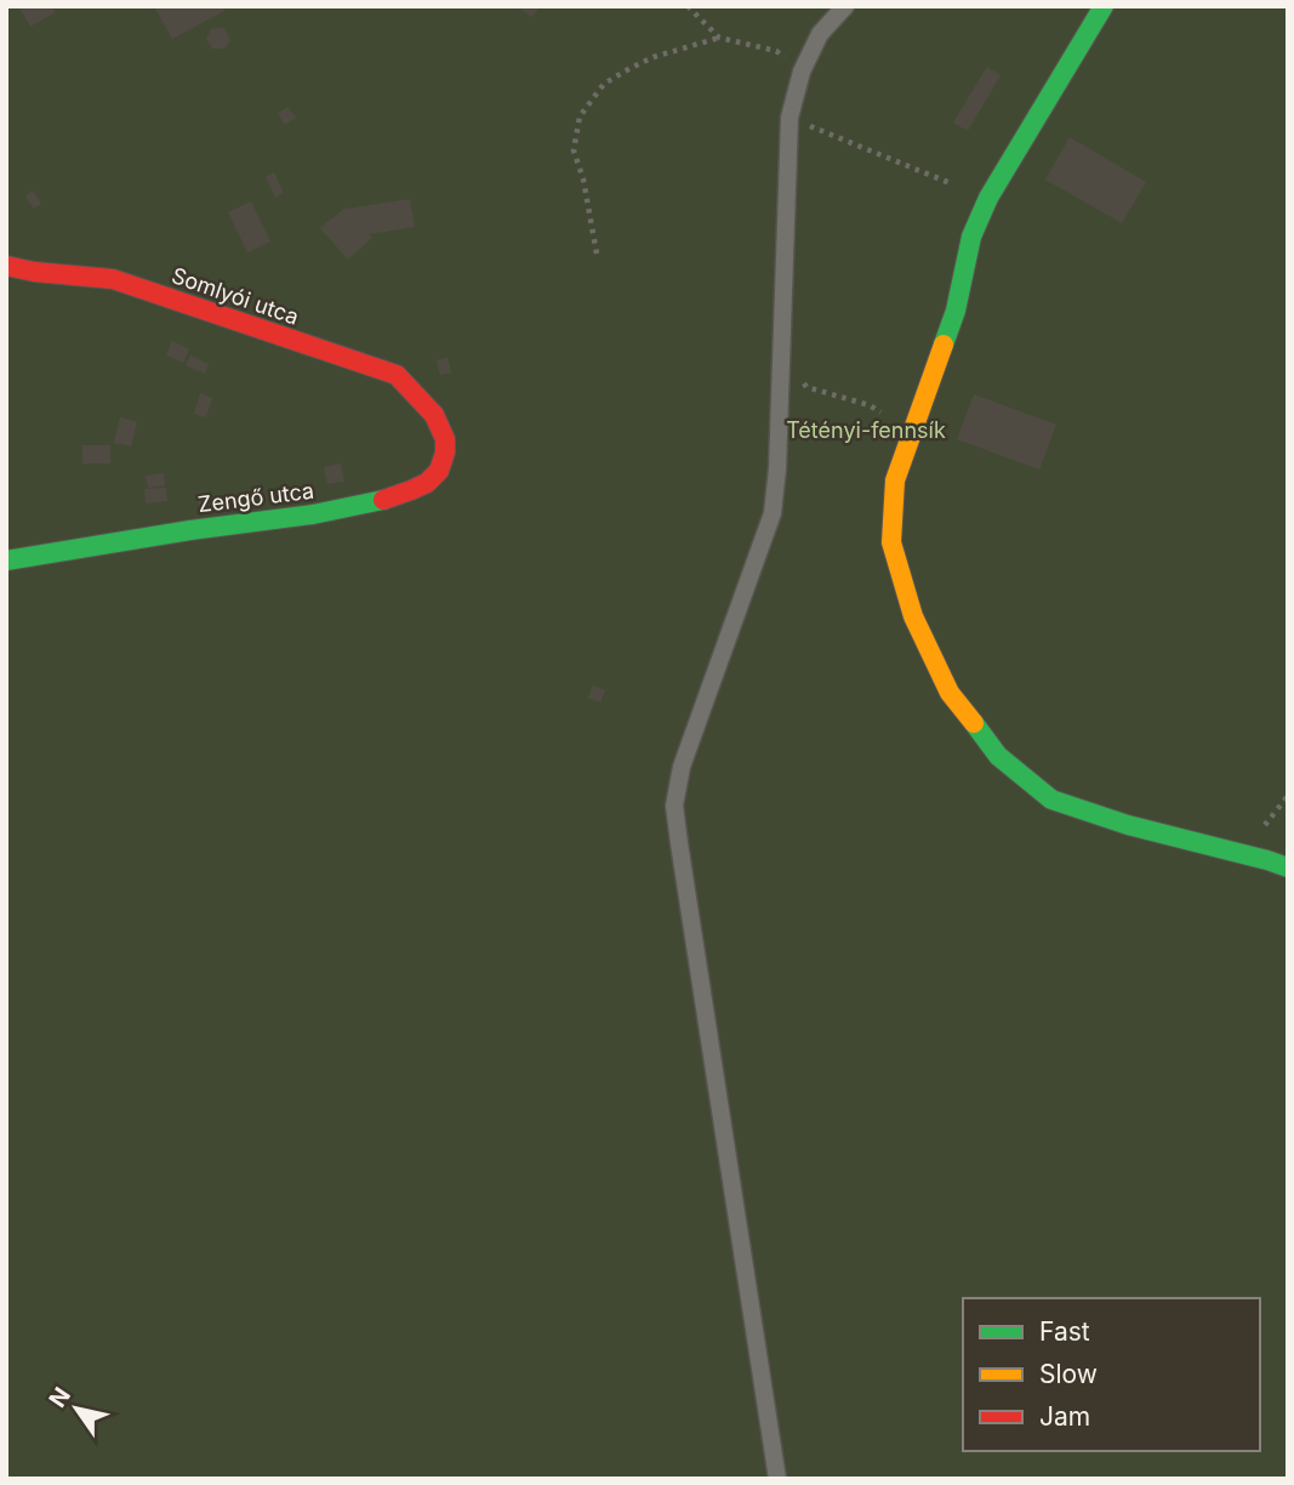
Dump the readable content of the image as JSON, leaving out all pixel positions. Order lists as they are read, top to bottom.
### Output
{
  "streets": {
    "street": ["Somlyói utca", "Zengő utca"]
  },
  "crossings": [
    ["Somlyói utca", "Zengő utca"]
  ],
  "parks": ["Tétényi-fennsík"],
  "legend": ["Fast", "Slow", "Jam"],
  "north": "top left"
}
